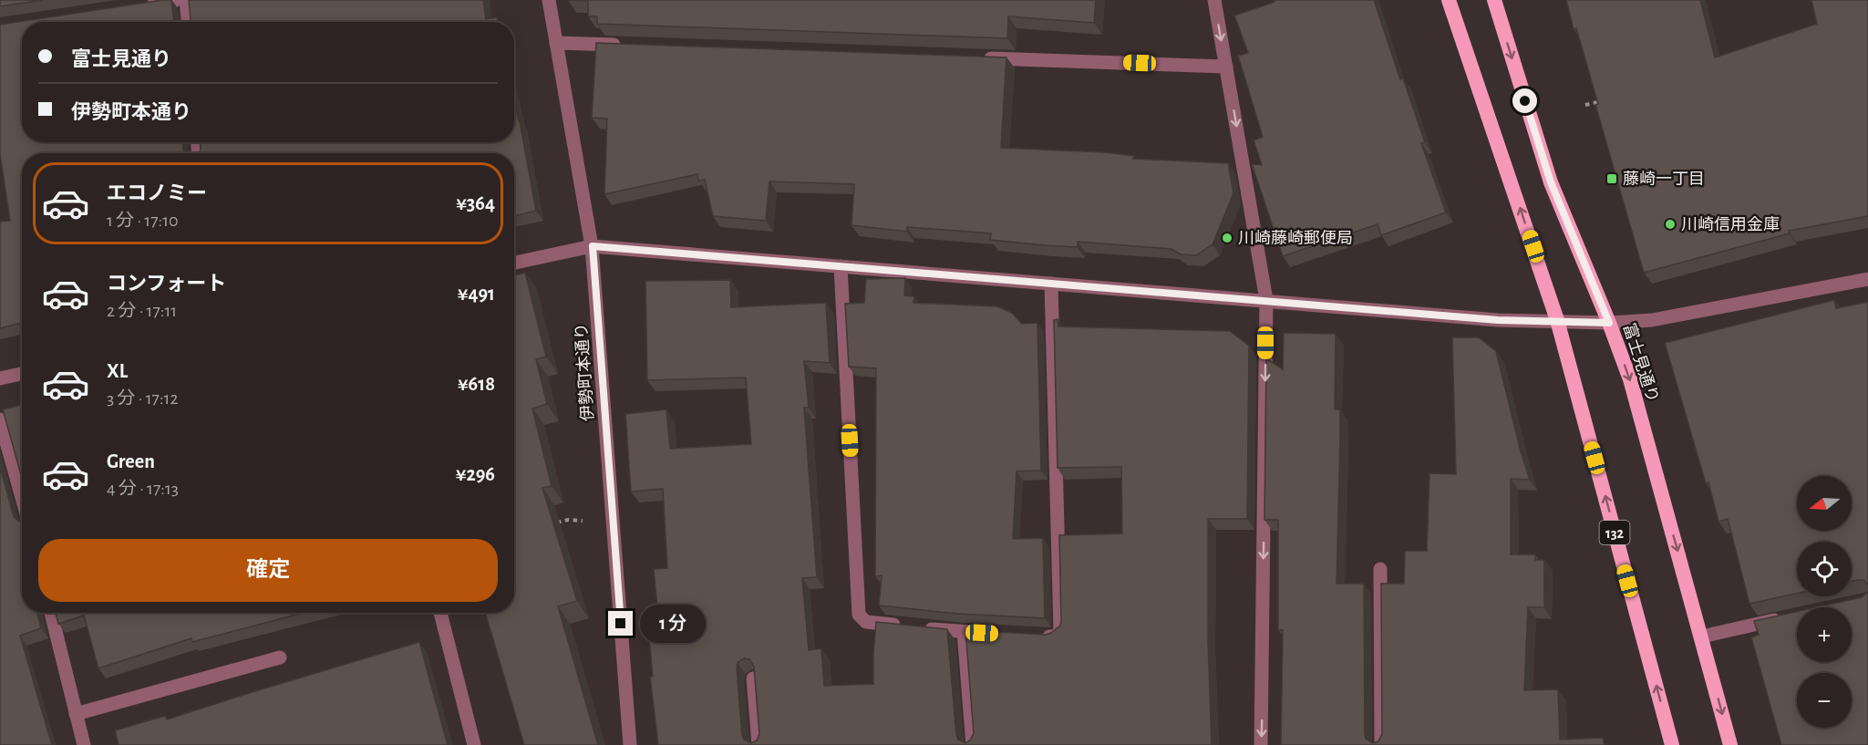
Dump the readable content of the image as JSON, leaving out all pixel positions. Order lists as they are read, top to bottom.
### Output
{
  "streets": {
    "highway": ["富士見通り", "132"],
    "street": ["伊勢町本通り"]
  },
  "places": {
    "transit": ["藤崎一丁目"],
    "other": ["川崎信用金庫", "川崎藤崎郵便局"]
  },
  "north": "left",
  "page": {
    "banner": ["富士見通り", "伊勢町本通り"],
    "list": [
      {
        "name": "エコノミー",
        "note": "1 分 · 17:10",
        "value": "¥364"
      },
      {
        "name": "コンフォート",
        "note": "2 分 · 17:11",
        "value": "¥491"
      },
      {
        "name": "XL",
        "note": "3 分 · 17:12",
        "value": "¥618"
      },
      {
        "name": "Green",
        "note": "4 分 · 17:13",
        "value": "¥296"
      }
    ],
    "map_buttons": ["+", "−"],
    "buttons": "確定",
    "bubble": "1 分"
  }
}
